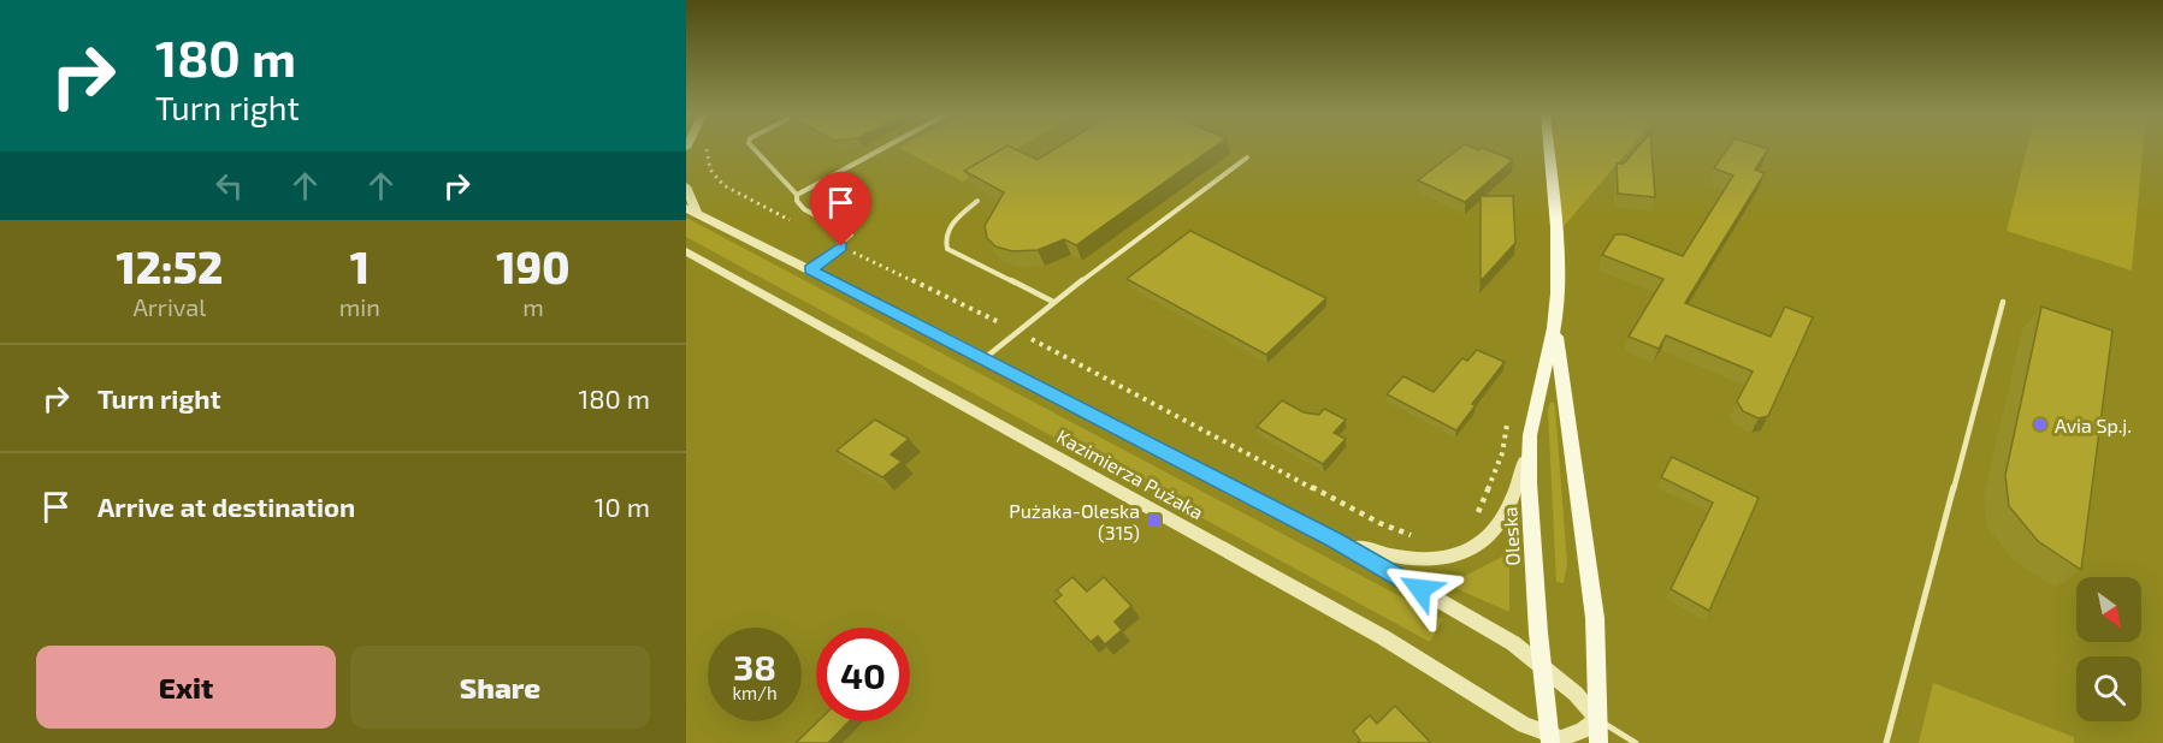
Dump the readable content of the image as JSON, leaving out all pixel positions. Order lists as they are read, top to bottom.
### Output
{
  "streets": {
    "main road": ["Oleska"],
    "street": ["Kazimierza Pużaka"]
  },
  "crossings": [
    ["Kazimierza Pużaka", "Oleska"]
  ],
  "places": {
    "other": ["Avia Sp.j."],
    "transit": ["Pużaka-Oleska (315)"]
  },
  "north": "bottom right",
  "page": {
    "turn": ["180 m", "Turn right"],
    "eta": [
      "12:52",
      "Arrival",
      "1",
      "min",
      "190",
      "m"
    ],
    "list": [
      {
        "name": "Turn right",
        "value": "180 m"
      },
      {
        "name": "Arrive at destination",
        "value": "10 m"
      }
    ],
    "speed": "38 km/h",
    "limit": "40",
    "buttons": ["Exit", "Share"]
  }
}
